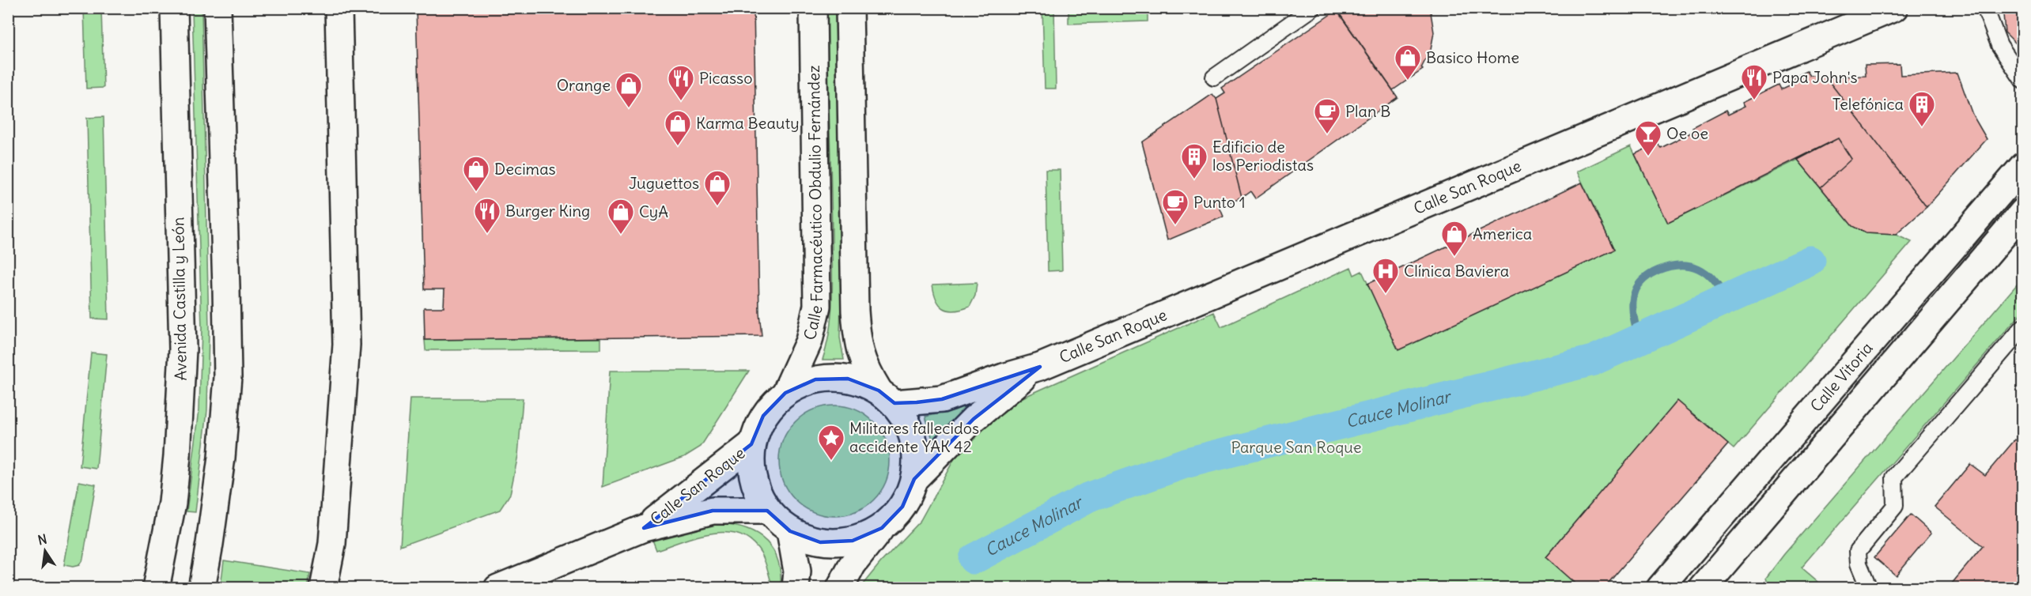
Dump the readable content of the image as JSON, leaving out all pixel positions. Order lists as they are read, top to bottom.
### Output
{
  "streets": {
    "main road": [
      "Calle San Roque",
      "Calle Farmacéutico Obdulio Fernández",
      "Avenida Castilla y León",
      "Calle Vitoria"
    ]
  },
  "crossings": [
    ["Calle San Roque", "Calle Farmacéutico Obdulio Fernández"]
  ],
  "water": ["Cauce Molinar"],
  "parks": ["Parque San Roque"],
  "places": {
    "shop": [
      "Basico Home",
      "Orange",
      "Karma Beauty",
      "Decimas",
      "Juguettos",
      "CyA",
      "America"
    ],
    "restaurant": ["Papa John's", "Picasso", "Burger King"],
    "building": ["Telefónica", "Edificio de los Periodistas"],
    "cafe": ["Plan B", "Punto 1"],
    "bar": ["Oe oe"],
    "hospital": ["Clínica Baviera"],
    "place": ["Militares fallecidos accidente YAK 42"]
  },
  "north": "top"
}
